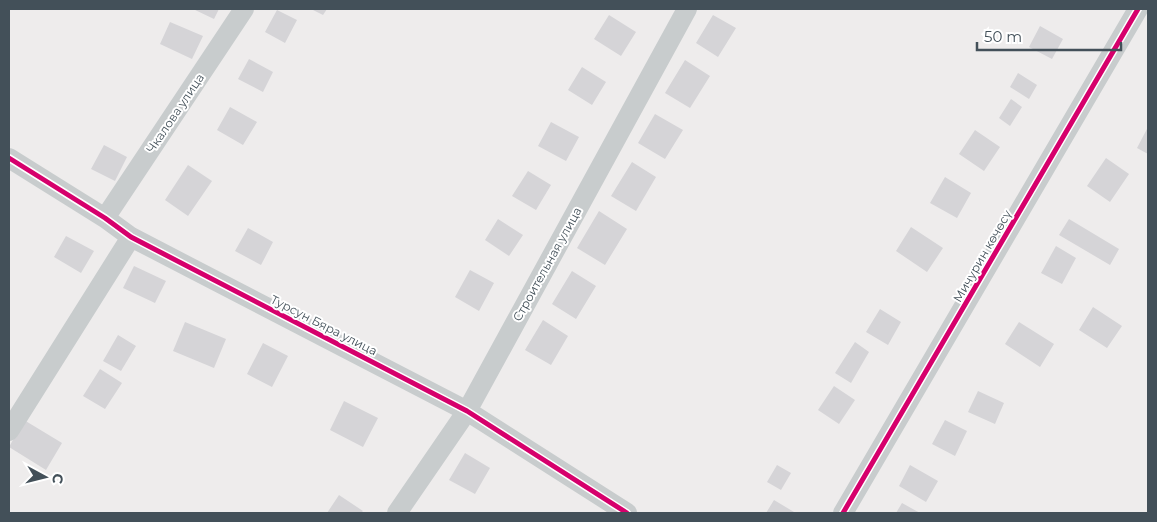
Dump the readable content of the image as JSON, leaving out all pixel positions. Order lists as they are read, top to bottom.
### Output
{
  "streets": {
    "street": [
      "Чкалова улица",
      "Мичурин көчөсү",
      "Строительная улица",
      "Турсун Бяра улица"
    ]
  },
  "crossings": [
    ["Чкалова улица", "Турсун Бяра улица"],
    ["Строительная улица", "Турсун Бяра улица"]
  ],
  "scale_bar": "50 m",
  "north": "right"
}
